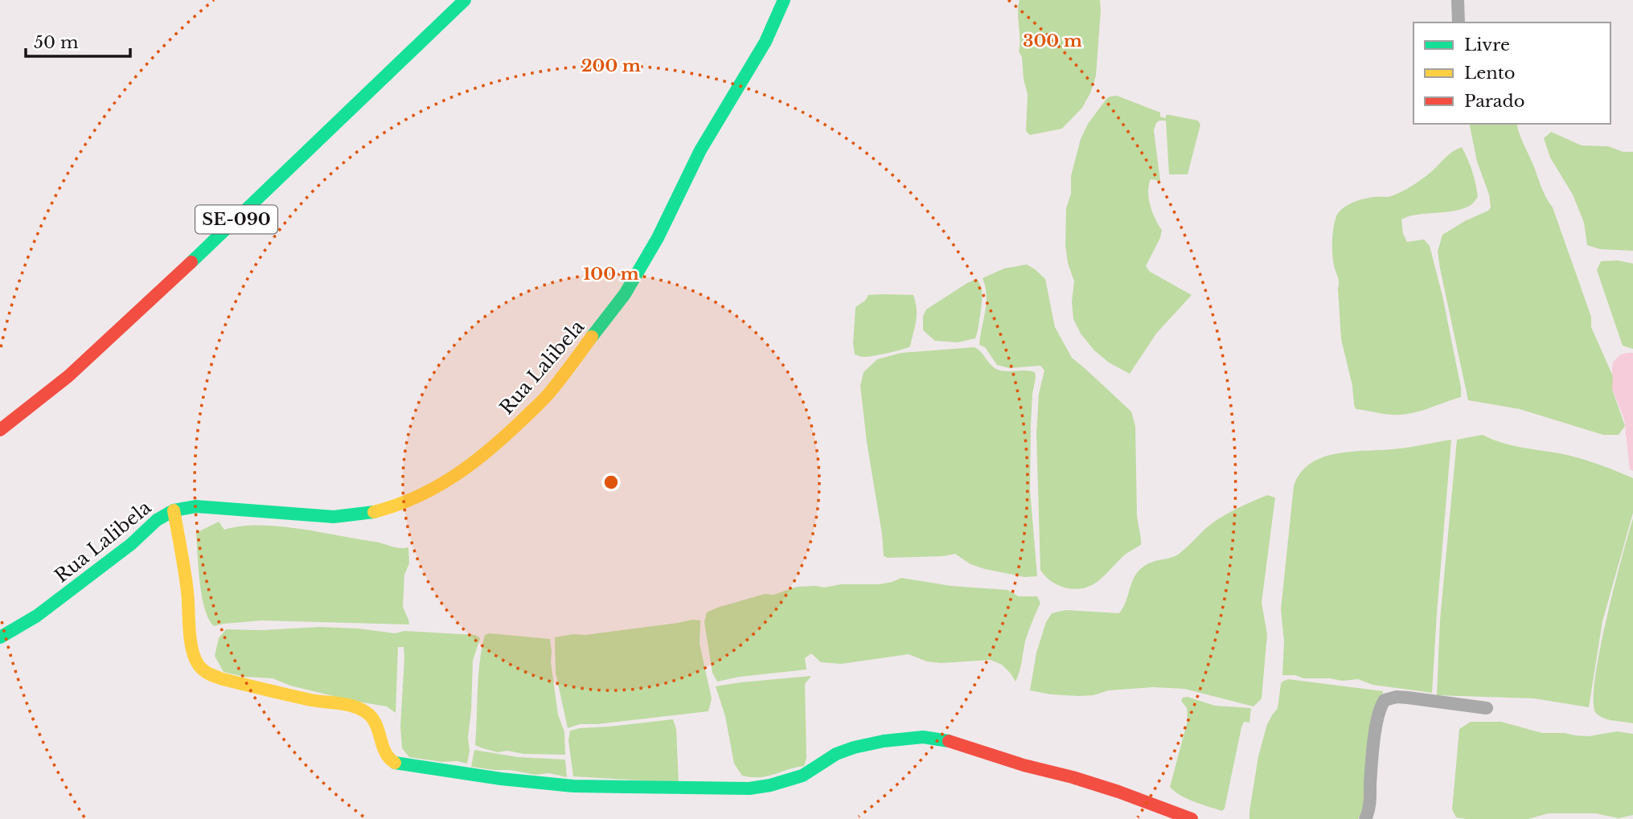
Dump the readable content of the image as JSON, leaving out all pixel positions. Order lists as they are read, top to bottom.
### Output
{
  "streets": {
    "street": ["SE-090", "Rua Lalibela"]
  },
  "legend": ["Livre", "Lento", "Parado"],
  "scale_bar": "50 m",
  "rings": ["300 m", "200 m", "100 m"]
}
